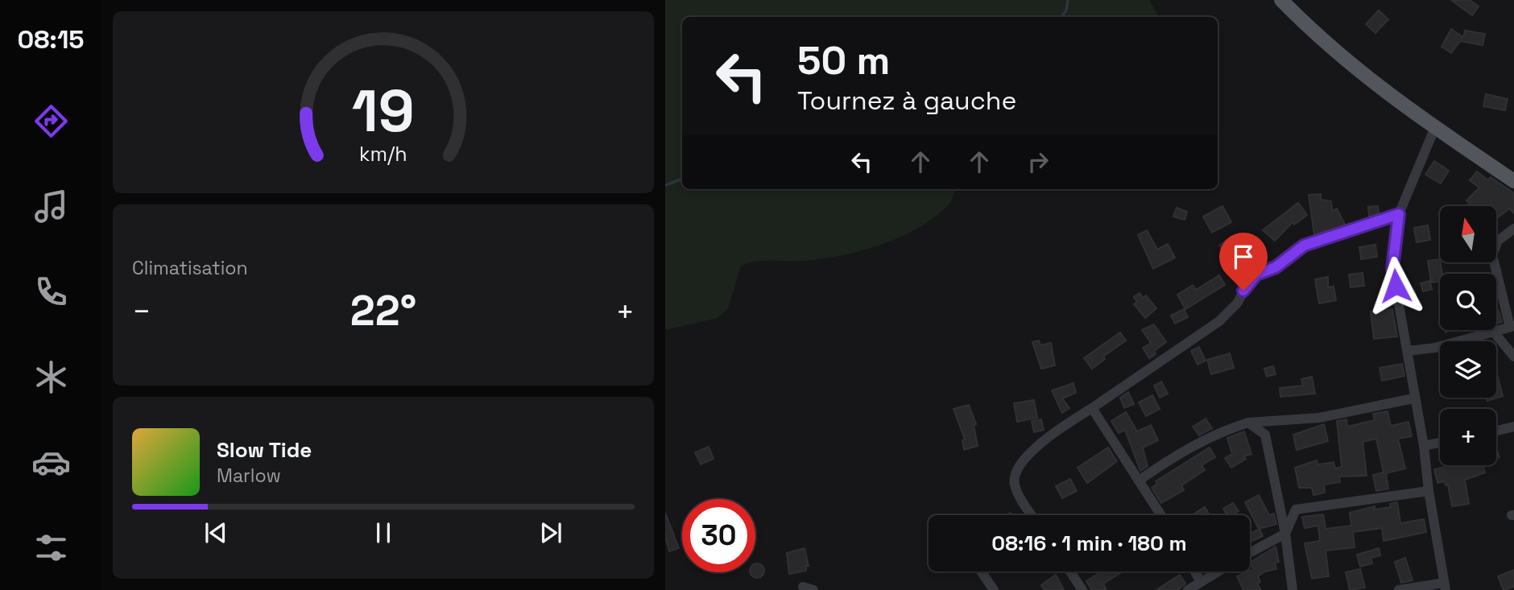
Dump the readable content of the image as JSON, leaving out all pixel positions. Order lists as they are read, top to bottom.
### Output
{
  "north": "top",
  "page": {
    "tabs": "08:15",
    "turn": ["50 m", "Tournez à gauche"],
    "tile": "Climatisation",
    "map_buttons": "+",
    "heat": ["−", "22°", "+"],
    "song": ["Slow Tide", "Marlow"],
    "limit": "30",
    "trip": "08:16 · 1 min · 180 m",
    "gauge": ["19", "km/h"]
  }
}
